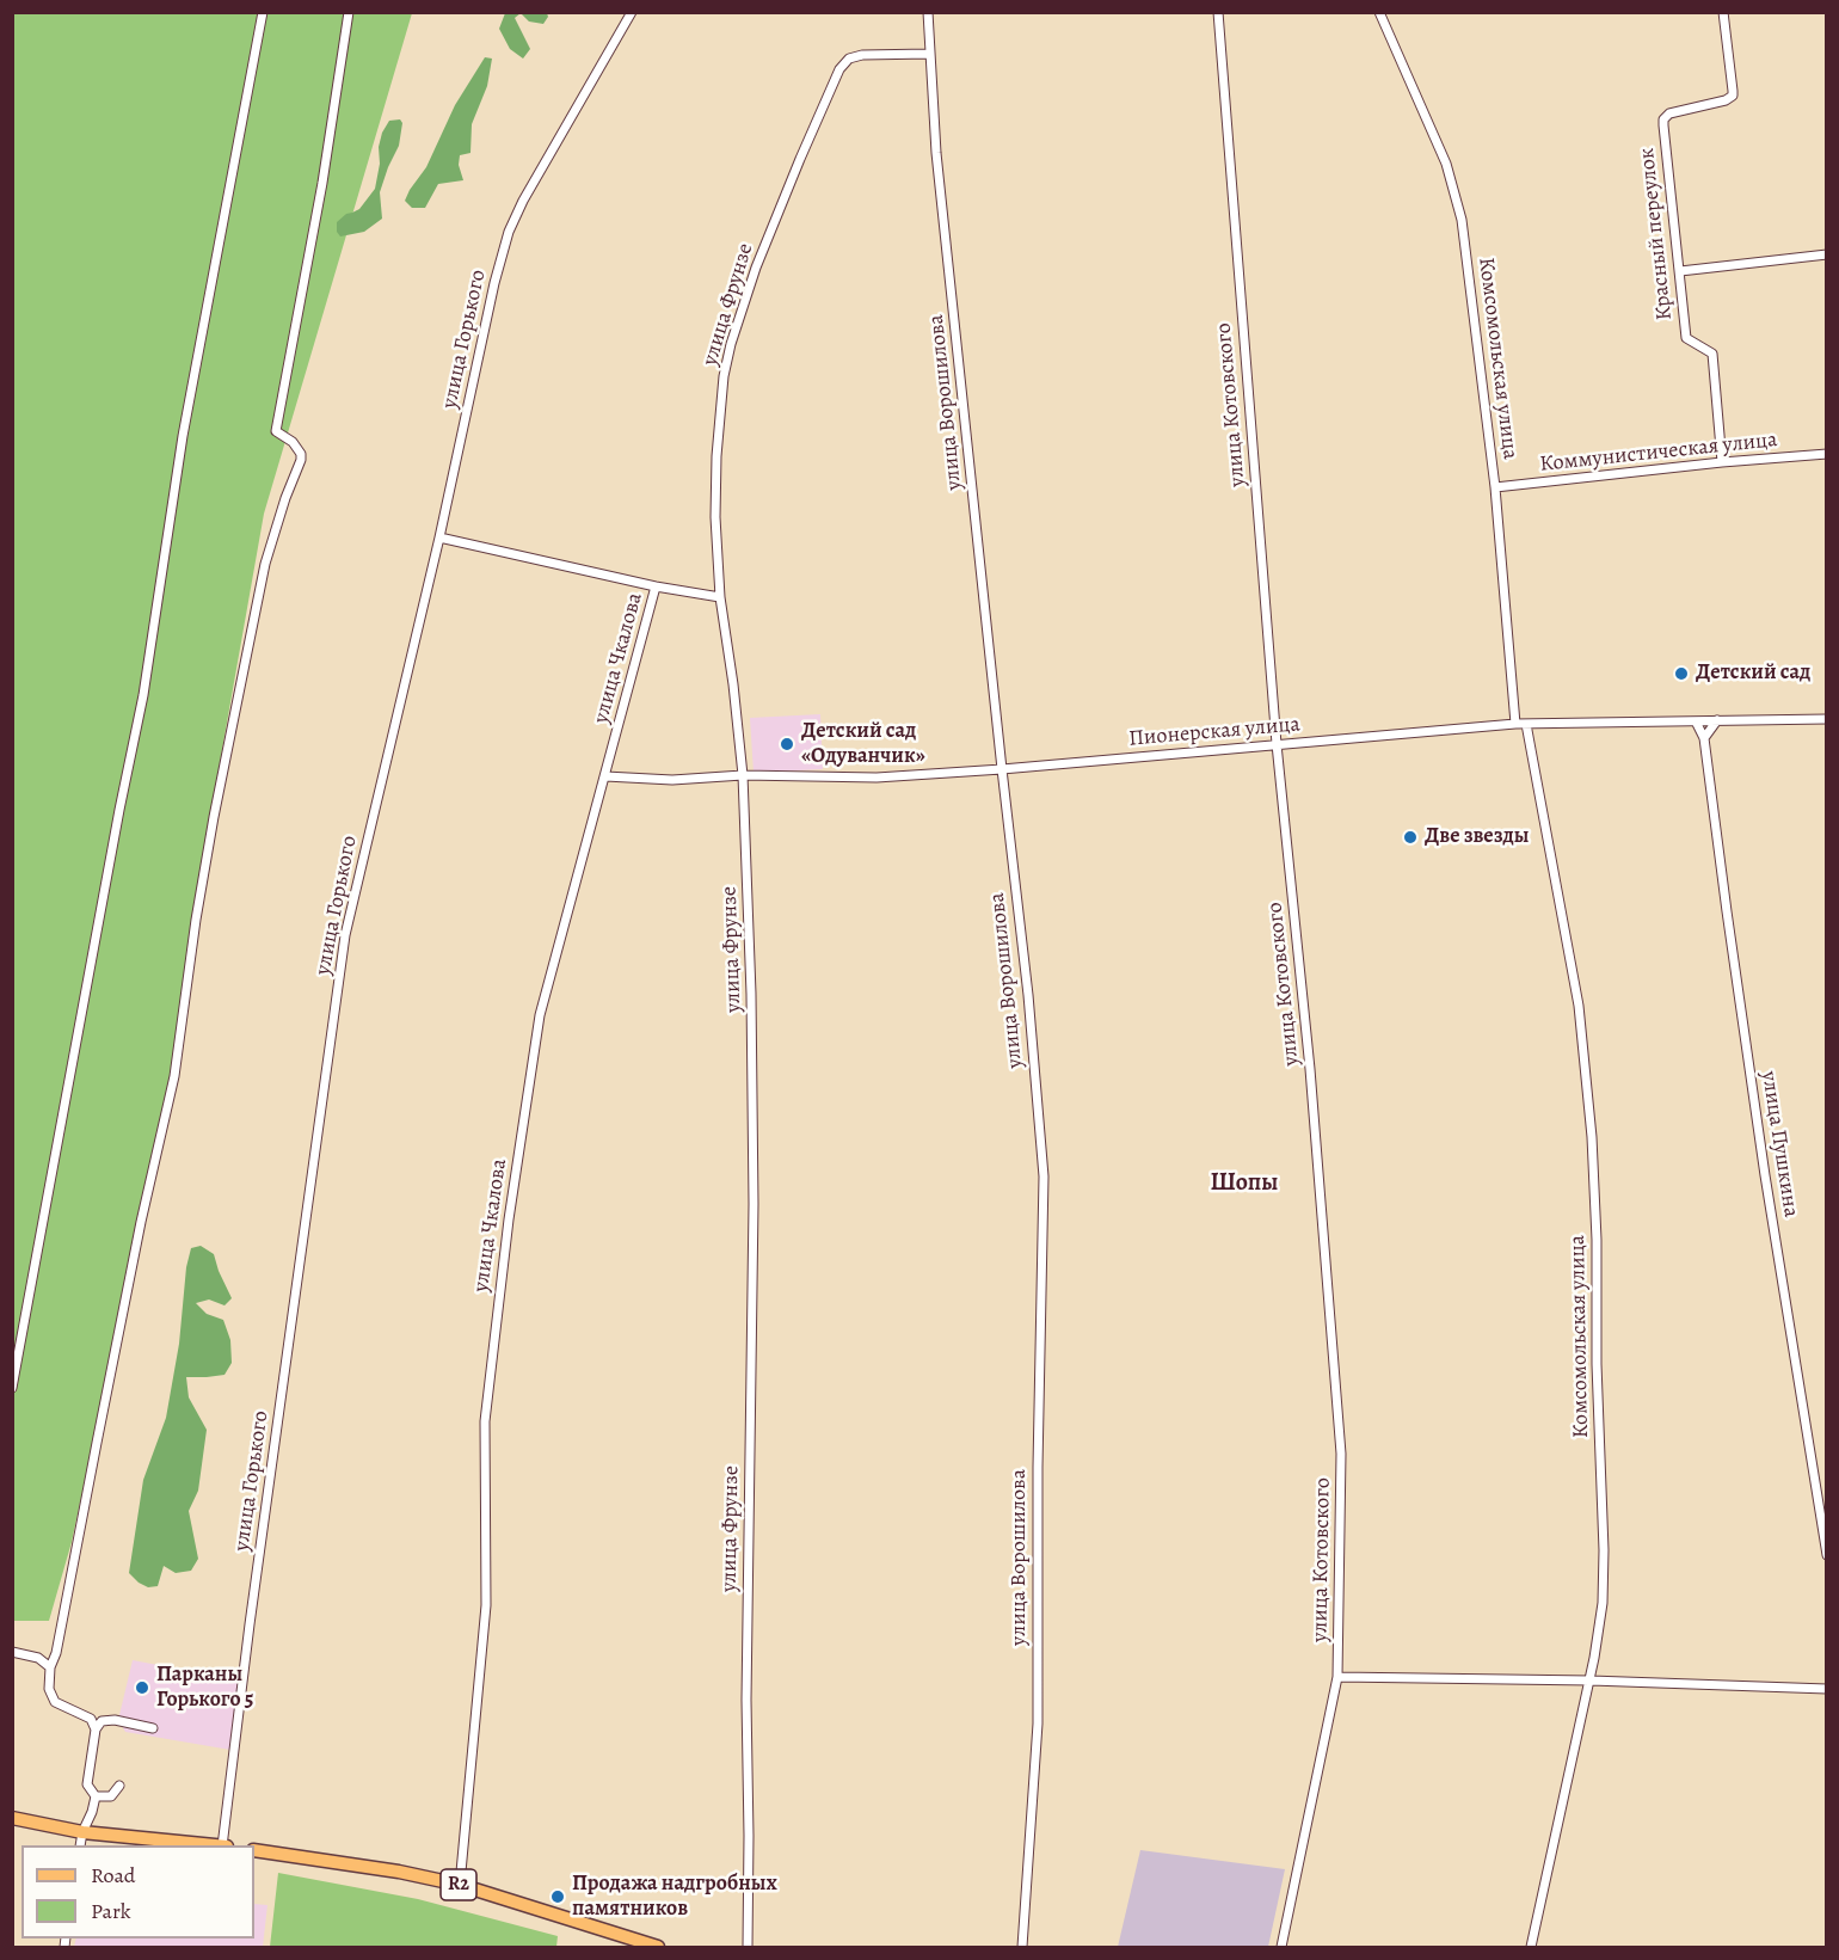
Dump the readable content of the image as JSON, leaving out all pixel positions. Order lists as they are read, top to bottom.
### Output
{
  "streets": {
    "main road": ["R2"],
    "street": [
      "Красный переулок",
      "улица Фрунзе",
      "улица Горького",
      "Комсомольская улица",
      "улица Ворошилова",
      "улица Котовского",
      "Коммунистическая улица",
      "улица Чкалова",
      "Пионерская улица",
      "улица Пушкина"
    ]
  },
  "crossings": [
    ["Красный переулок", "Коммунистическая улица"],
    ["улица Фрунзе", "улица Ворошилова"],
    ["улица Фрунзе", "Пионерская улица"],
    ["Комсомольская улица", "Коммунистическая улица"],
    ["Комсомольская улица", "Пионерская улица"],
    ["улица Ворошилова", "Пионерская улица"],
    ["улица Котовского", "Пионерская улица"],
    ["улица Чкалова", "Пионерская улица"],
    ["улица Чкалова", "R2"],
    ["Пионерская улица", "улица Пушкина"]
  ],
  "districts": ["Шопы"],
  "places": [
    "Детский сад",
    "Детский сад «Одуванчик»",
    "Две звезды",
    "Парканы Горького 5",
    "Продажа надгробных памятников"
  ],
  "legend": ["Road", "Park"]
}
